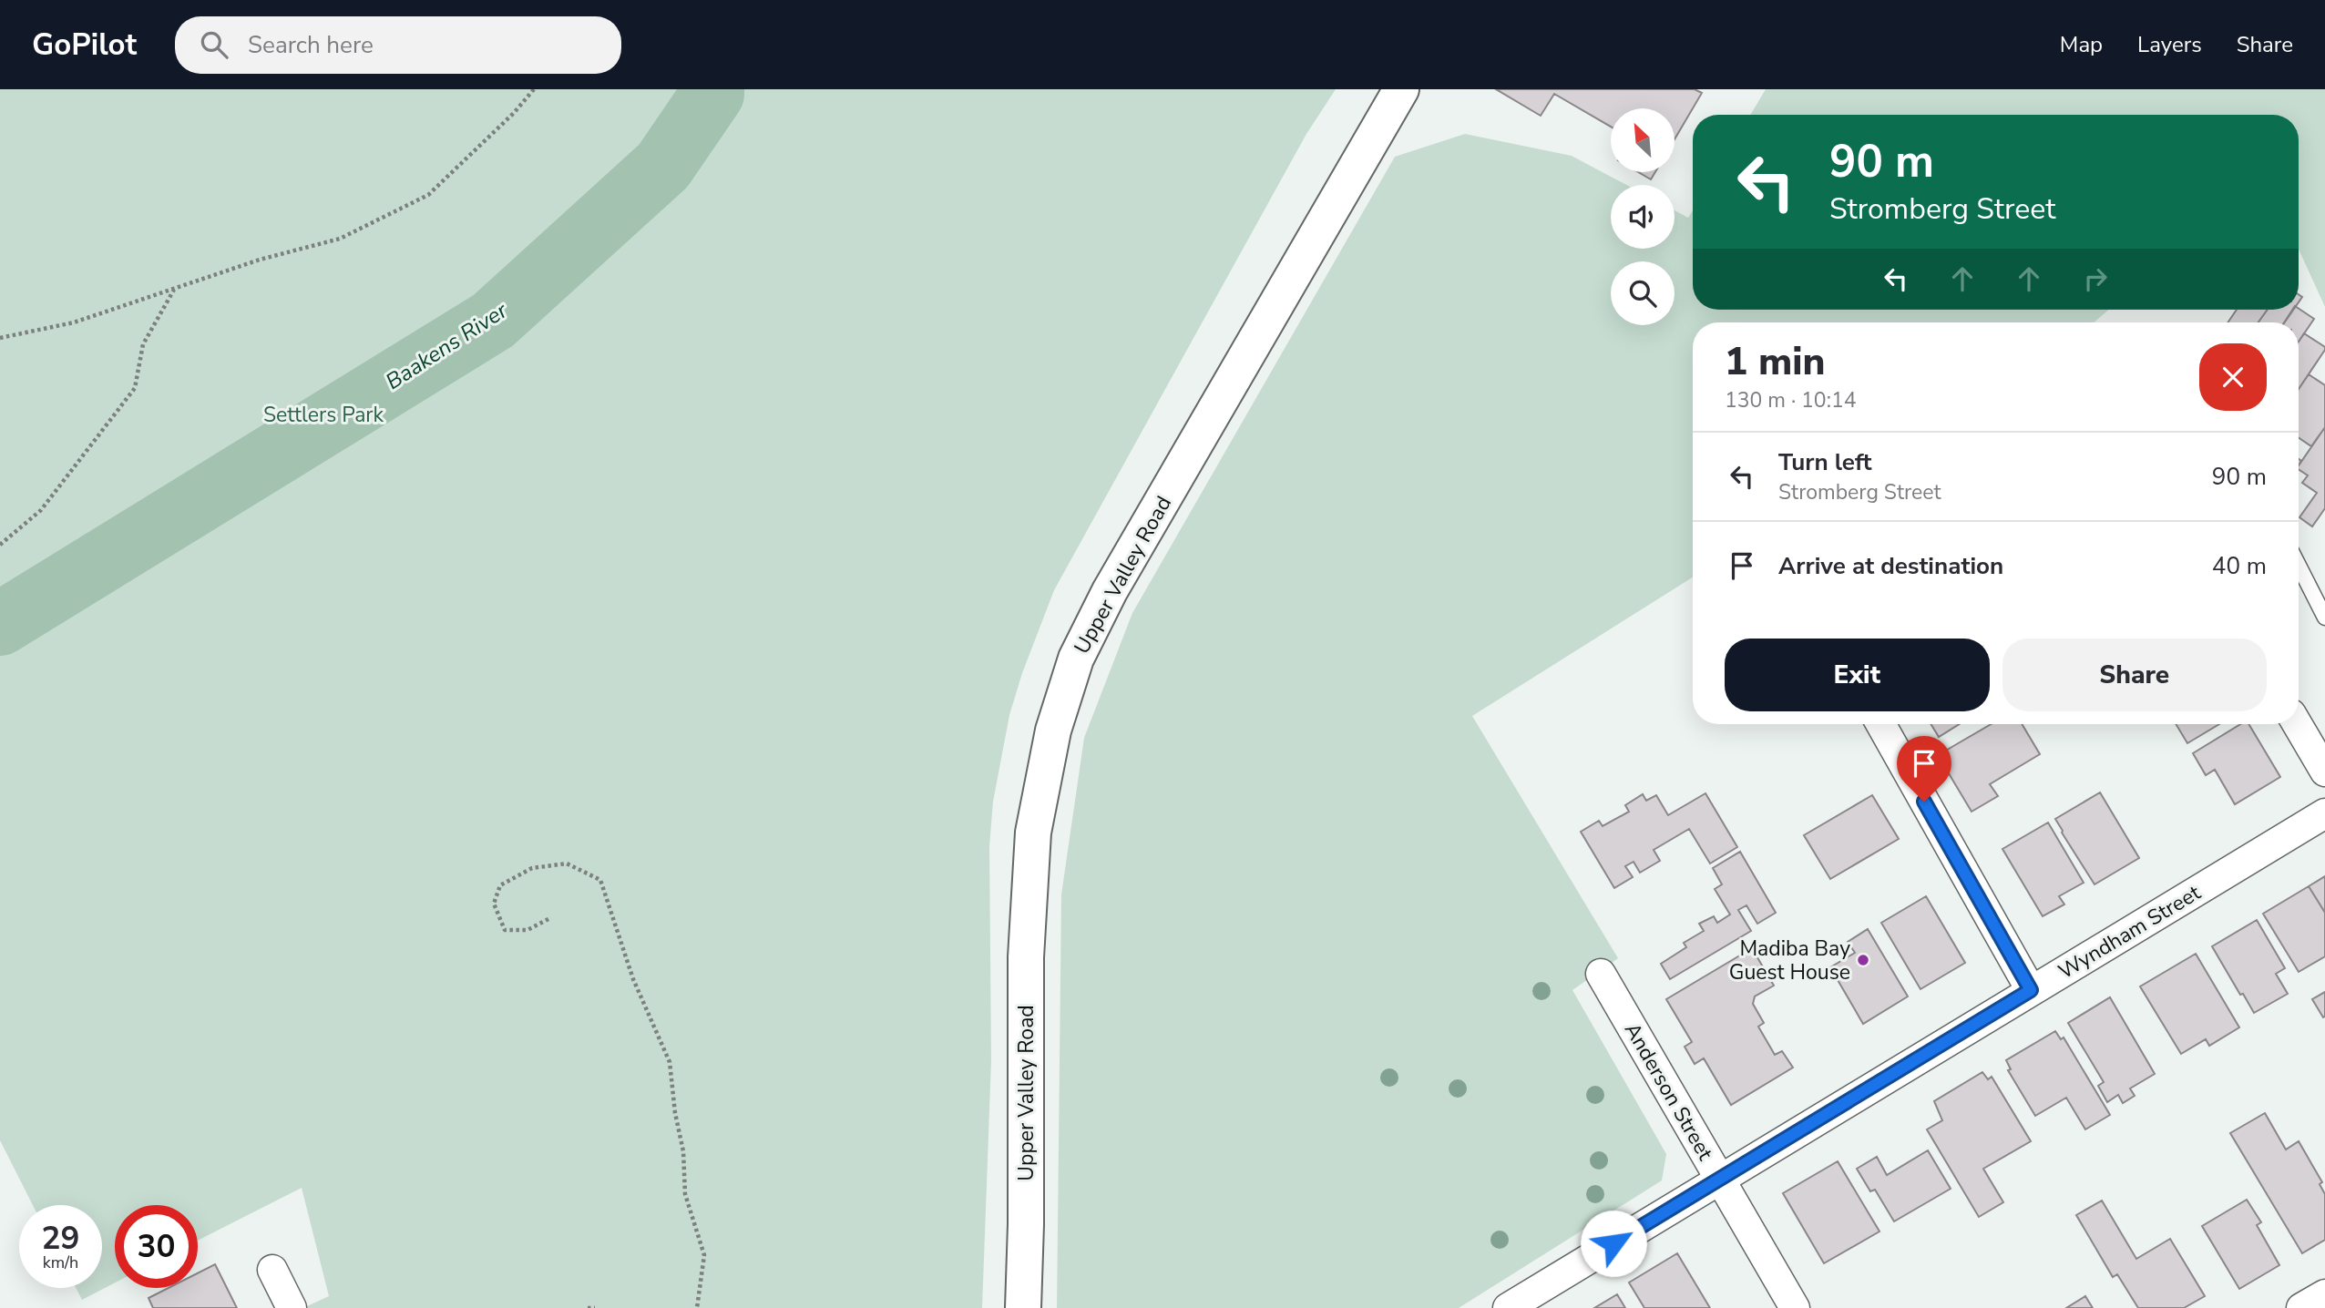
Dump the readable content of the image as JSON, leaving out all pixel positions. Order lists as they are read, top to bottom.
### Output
{
  "streets": {
    "street": ["Upper Valley Road", "Wyndham Street", "Anderson Street"]
  },
  "crossings": [
    ["Wyndham Street", "Anderson Street"]
  ],
  "water": ["Baakens River"],
  "parks": ["Settlers Park"],
  "places": ["Madiba Bay Guest House"],
  "north": "top left",
  "page": {
    "header": "GoPilot",
    "search": "Search here",
    "nav": ["Map", "Layers", "Share"],
    "turn": ["90 m", "Stromberg Street"],
    "heading": ["1 min", "130 m · 10:14"],
    "list": [
      {
        "name": "Turn left",
        "note": "Stromberg Street",
        "value": "90 m"
      },
      {
        "name": "Arrive at destination",
        "value": "40 m"
      }
    ],
    "buttons": ["Exit", "Share"],
    "speed": "29 km/h",
    "limit": "30"
  }
}
